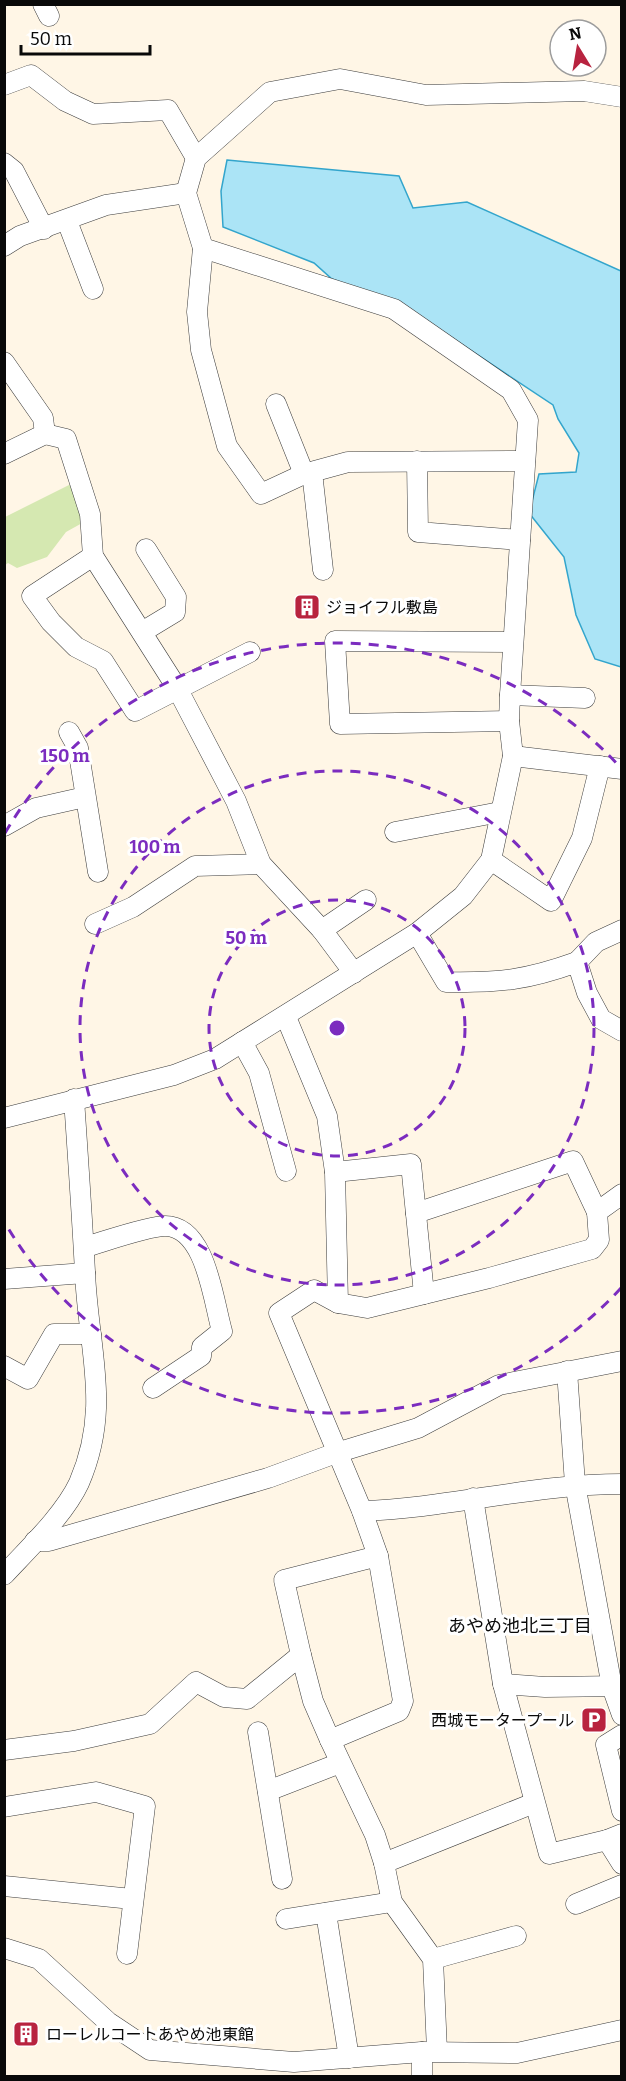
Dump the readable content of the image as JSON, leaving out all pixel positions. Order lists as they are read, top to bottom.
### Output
{
  "districts": ["あやめ池北三丁目"],
  "places": {
    "building": ["ジョイフル敷島", "ローレルコートあやめ池東館"],
    "parking": ["西城モータープール"]
  },
  "scale_bar": "50 m",
  "north": "top",
  "rings": ["150 m", "100 m", "50 m"]
}
